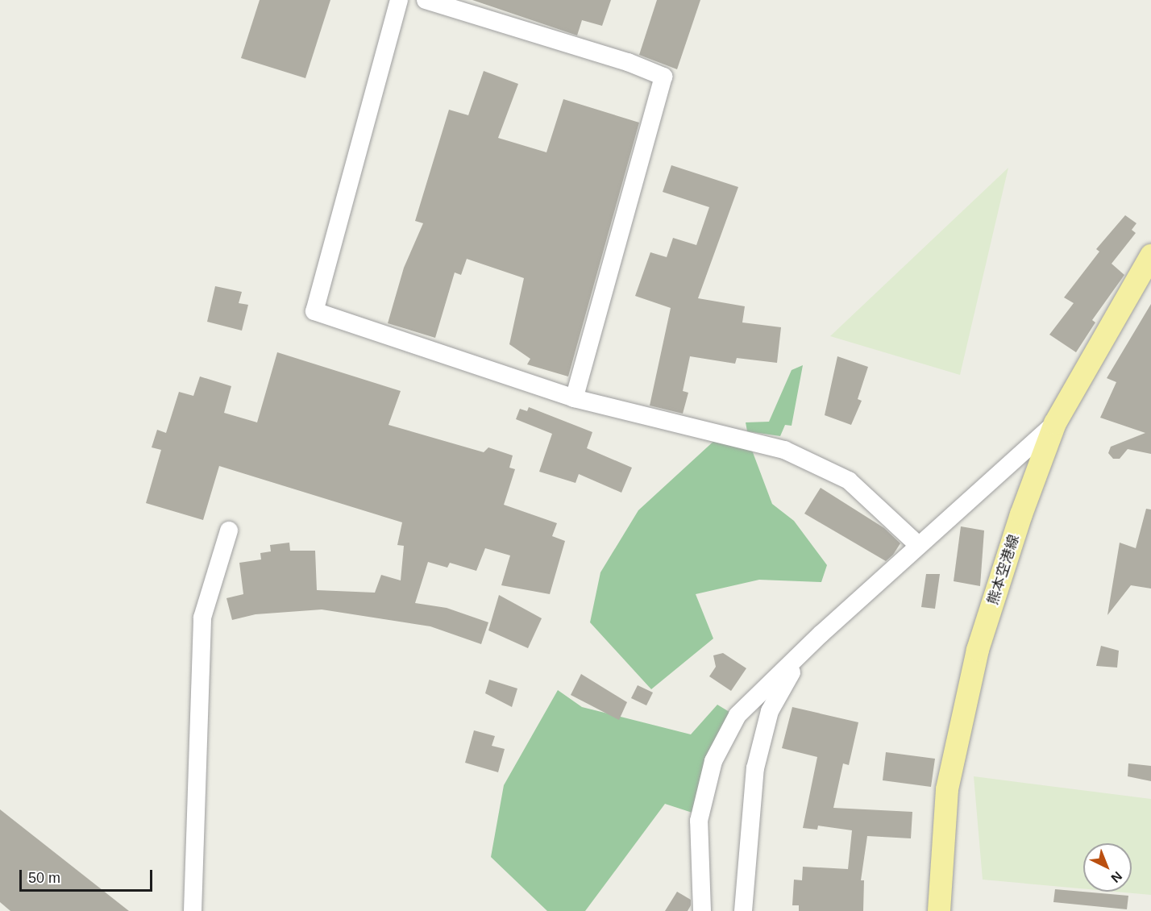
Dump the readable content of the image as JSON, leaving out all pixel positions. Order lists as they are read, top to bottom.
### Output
{
  "streets": {
    "main road": ["熊本空港線"]
  },
  "scale_bar": "50 m",
  "north": "bottom right"
}
